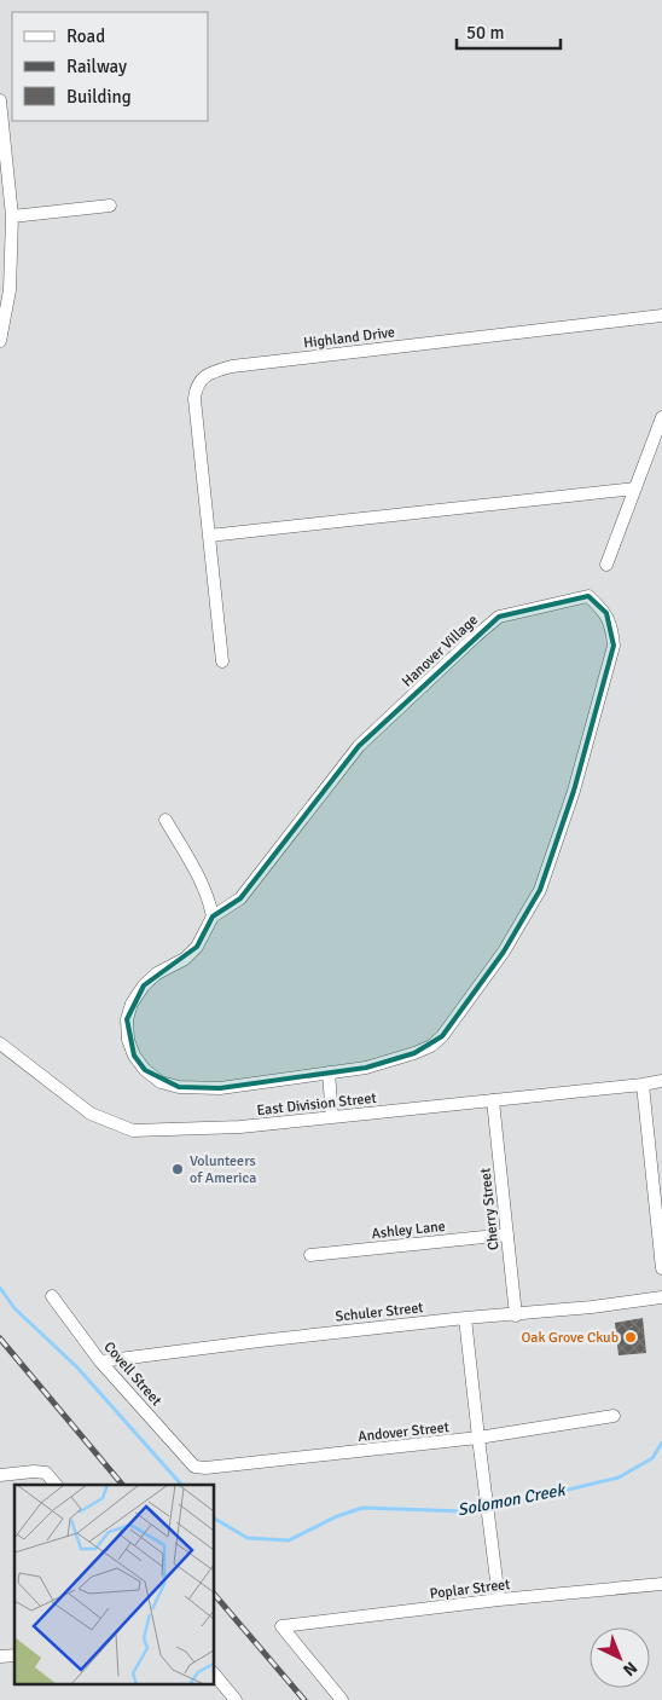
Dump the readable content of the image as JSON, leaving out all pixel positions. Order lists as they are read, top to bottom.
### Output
{
  "streets": {
    "street": [
      "Highland Drive",
      "Hanover Village",
      "East Division Street",
      "Cherry Street",
      "Ashley Lane",
      "Schuler Street",
      "Covell Street",
      "Andover Street",
      "Poplar Street"
    ]
  },
  "crossings": [
    ["East Division Street", "Cherry Street"],
    ["Cherry Street", "Ashley Lane"],
    ["Cherry Street", "Schuler Street"],
    ["Schuler Street", "Covell Street"],
    ["Covell Street", "Andover Street"]
  ],
  "water": ["Solomon Creek"],
  "places": ["Volunteers of America", "Oak Grove Ckub"],
  "legend": ["Road", "Railway", "Building"],
  "scale_bar": "50 m",
  "north": "bottom right"
}
